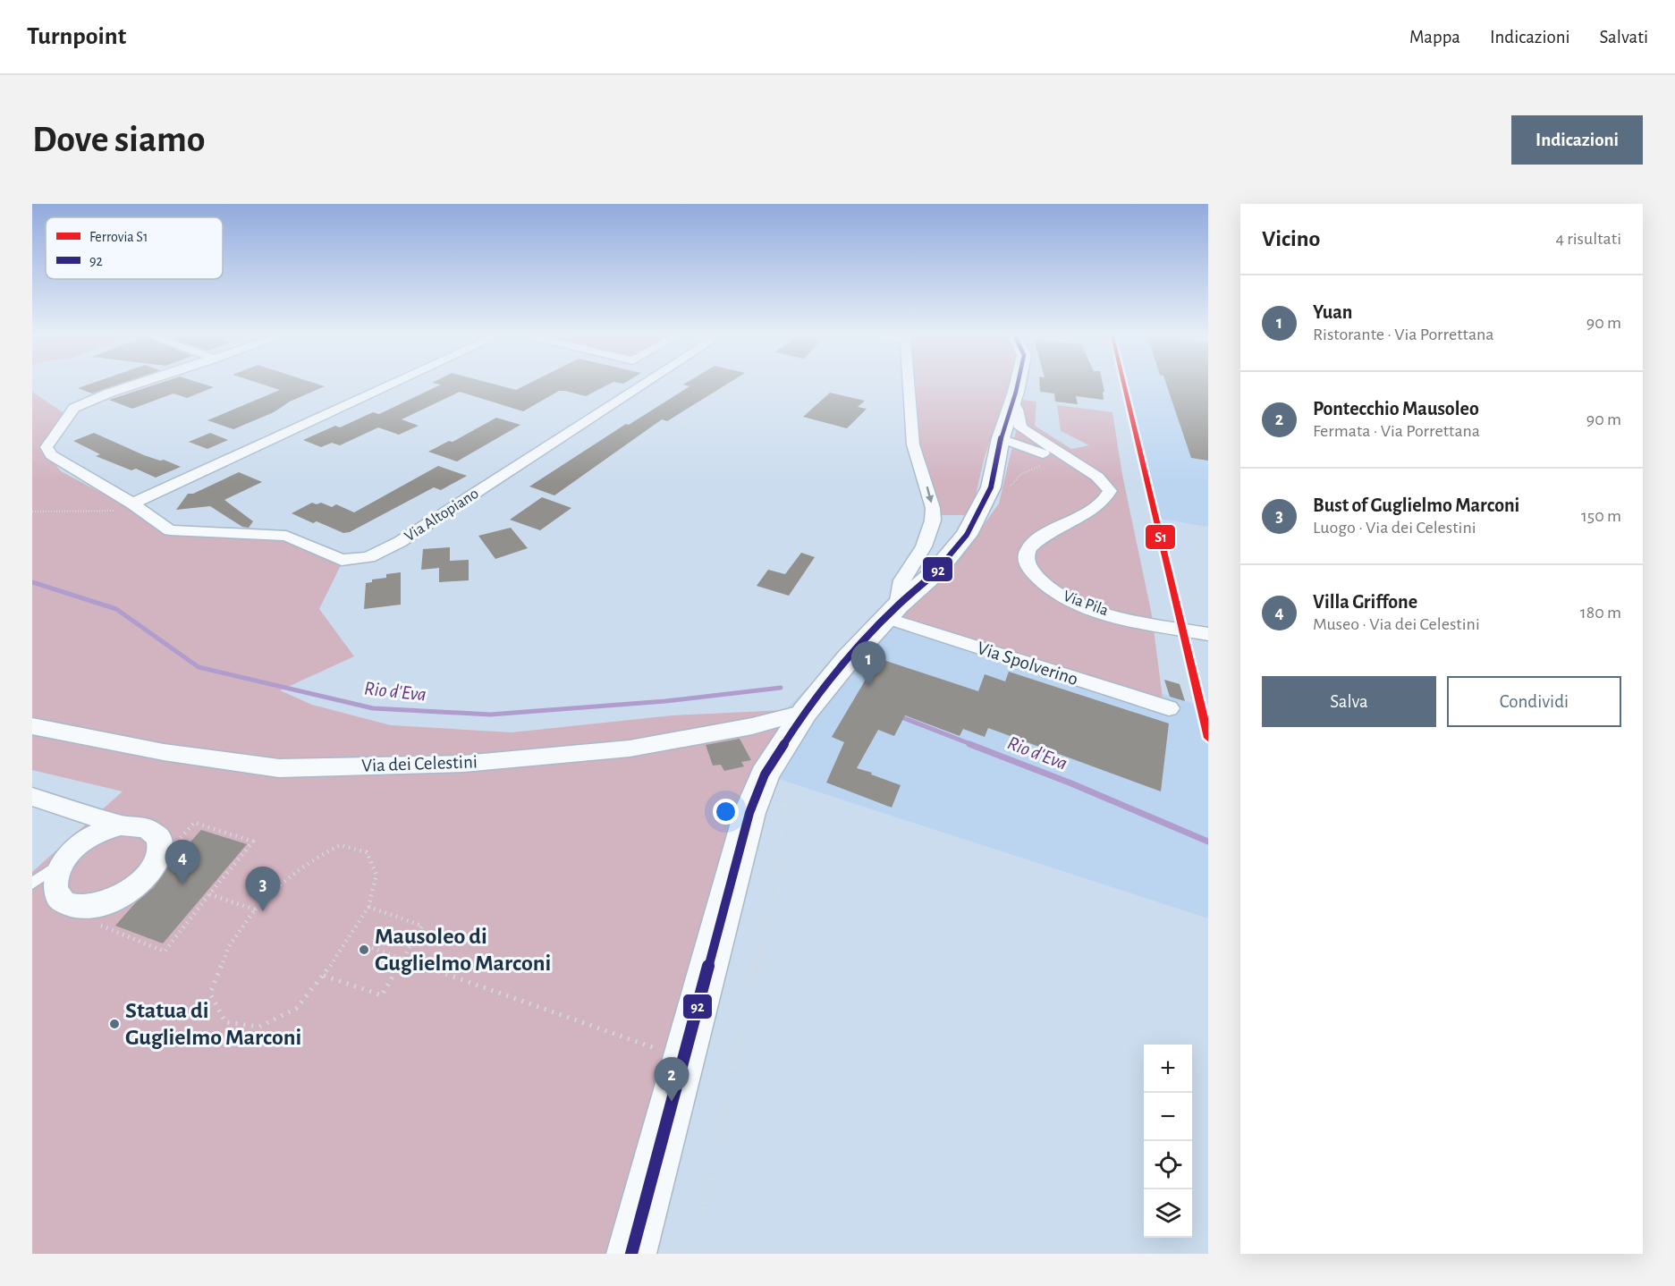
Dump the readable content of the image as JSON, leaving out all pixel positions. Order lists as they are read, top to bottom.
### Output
{
  "streets": {
    "street": [
      "Via Altopiano",
      "Via Pila",
      "Via Spolverino",
      "Via dei Celestini"
    ]
  },
  "water": ["Rio d'Eva"],
  "places": ["Mausoleo di Guglielmo Marconi", "Statua di Guglielmo Marconi"],
  "lines": ["rail line S1", "transit line 92"],
  "legend": ["Ferrovia S1", "92"],
  "page": {
    "header": "Turnpoint",
    "nav": ["Mappa", "Indicazioni", "Salvati"],
    "buttons": [
      "Indicazioni",
      ["Salva", "Condividi"]
    ],
    "title": "Dove siamo",
    "heading": ["Vicino", "4 risultati"],
    "list": [
      {
        "mark": "1",
        "name": "Yuan",
        "note": "Ristorante · Via Porrettana",
        "value": "90 m"
      },
      {
        "mark": "2",
        "name": "Pontecchio Mausoleo",
        "note": "Fermata · Via Porrettana",
        "value": "90 m"
      },
      {
        "mark": "3",
        "name": "Bust of Guglielmo Marconi",
        "note": "Luogo · Via dei Celestini",
        "value": "150 m"
      },
      {
        "mark": "4",
        "name": "Villa Griffone",
        "note": "Museo · Via dei Celestini",
        "value": "180 m"
      }
    ],
    "pins": [
      "1",
      "4",
      "3",
      "2"
    ],
    "map_buttons": ["+", "−"]
  }
}
